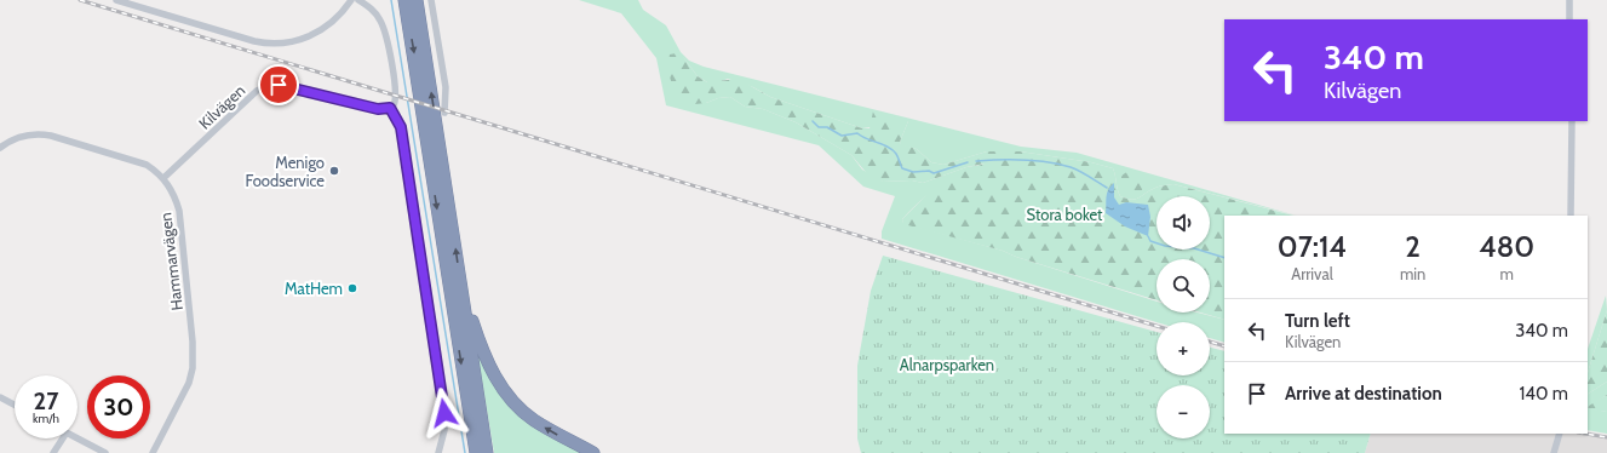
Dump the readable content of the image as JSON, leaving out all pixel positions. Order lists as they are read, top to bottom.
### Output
{
  "streets": {
    "street": ["Kilvägen", "Hammarvägen"]
  },
  "crossings": [
    ["Kilvägen", "Hammarvägen"]
  ],
  "parks": ["Stora boket", "Alnarpsparken"],
  "places": ["Menigo Foodservice", "MatHem"],
  "page": {
    "turn": ["340 m", "Kilvägen"],
    "map_buttons": ["+", "−"],
    "eta": [
      "07:14",
      "Arrival",
      "2",
      "min",
      "480",
      "m"
    ],
    "list": [
      {
        "name": "Turn left",
        "note": "Kilvägen",
        "value": "340 m"
      },
      {
        "name": "Arrive at destination",
        "value": "140 m"
      }
    ],
    "speed": "27 km/h",
    "limit": "30"
  }
}
